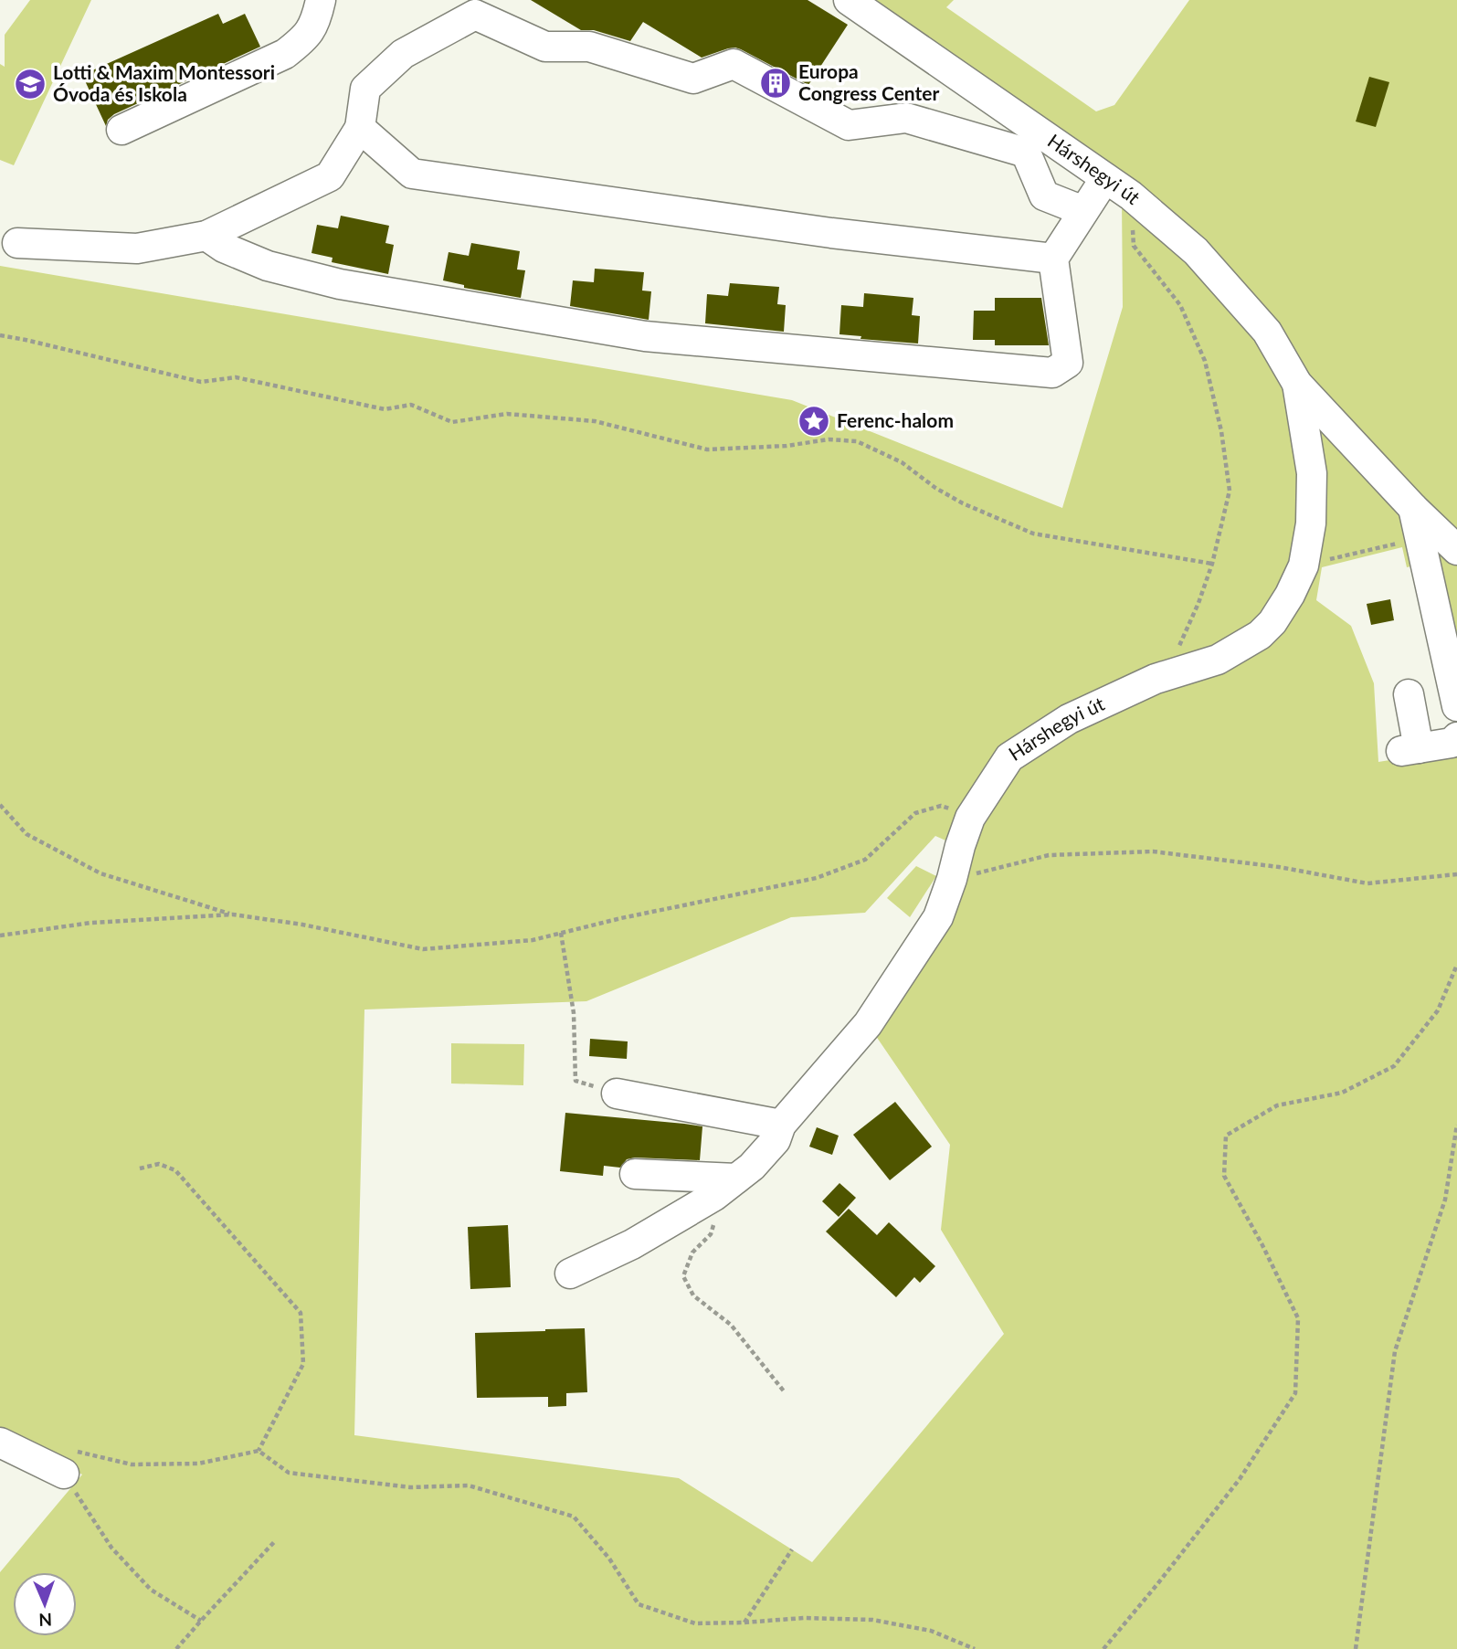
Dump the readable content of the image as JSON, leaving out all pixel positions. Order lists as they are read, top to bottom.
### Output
{
  "streets": {
    "street": ["Hárshegyi út"]
  },
  "places": {
    "building": ["Europa Congress Center"],
    "school or university": ["Lotti & Maxim Montessori Óvoda és Iskola"],
    "place": ["Ferenc-halom"]
  },
  "north": "bottom"
}
